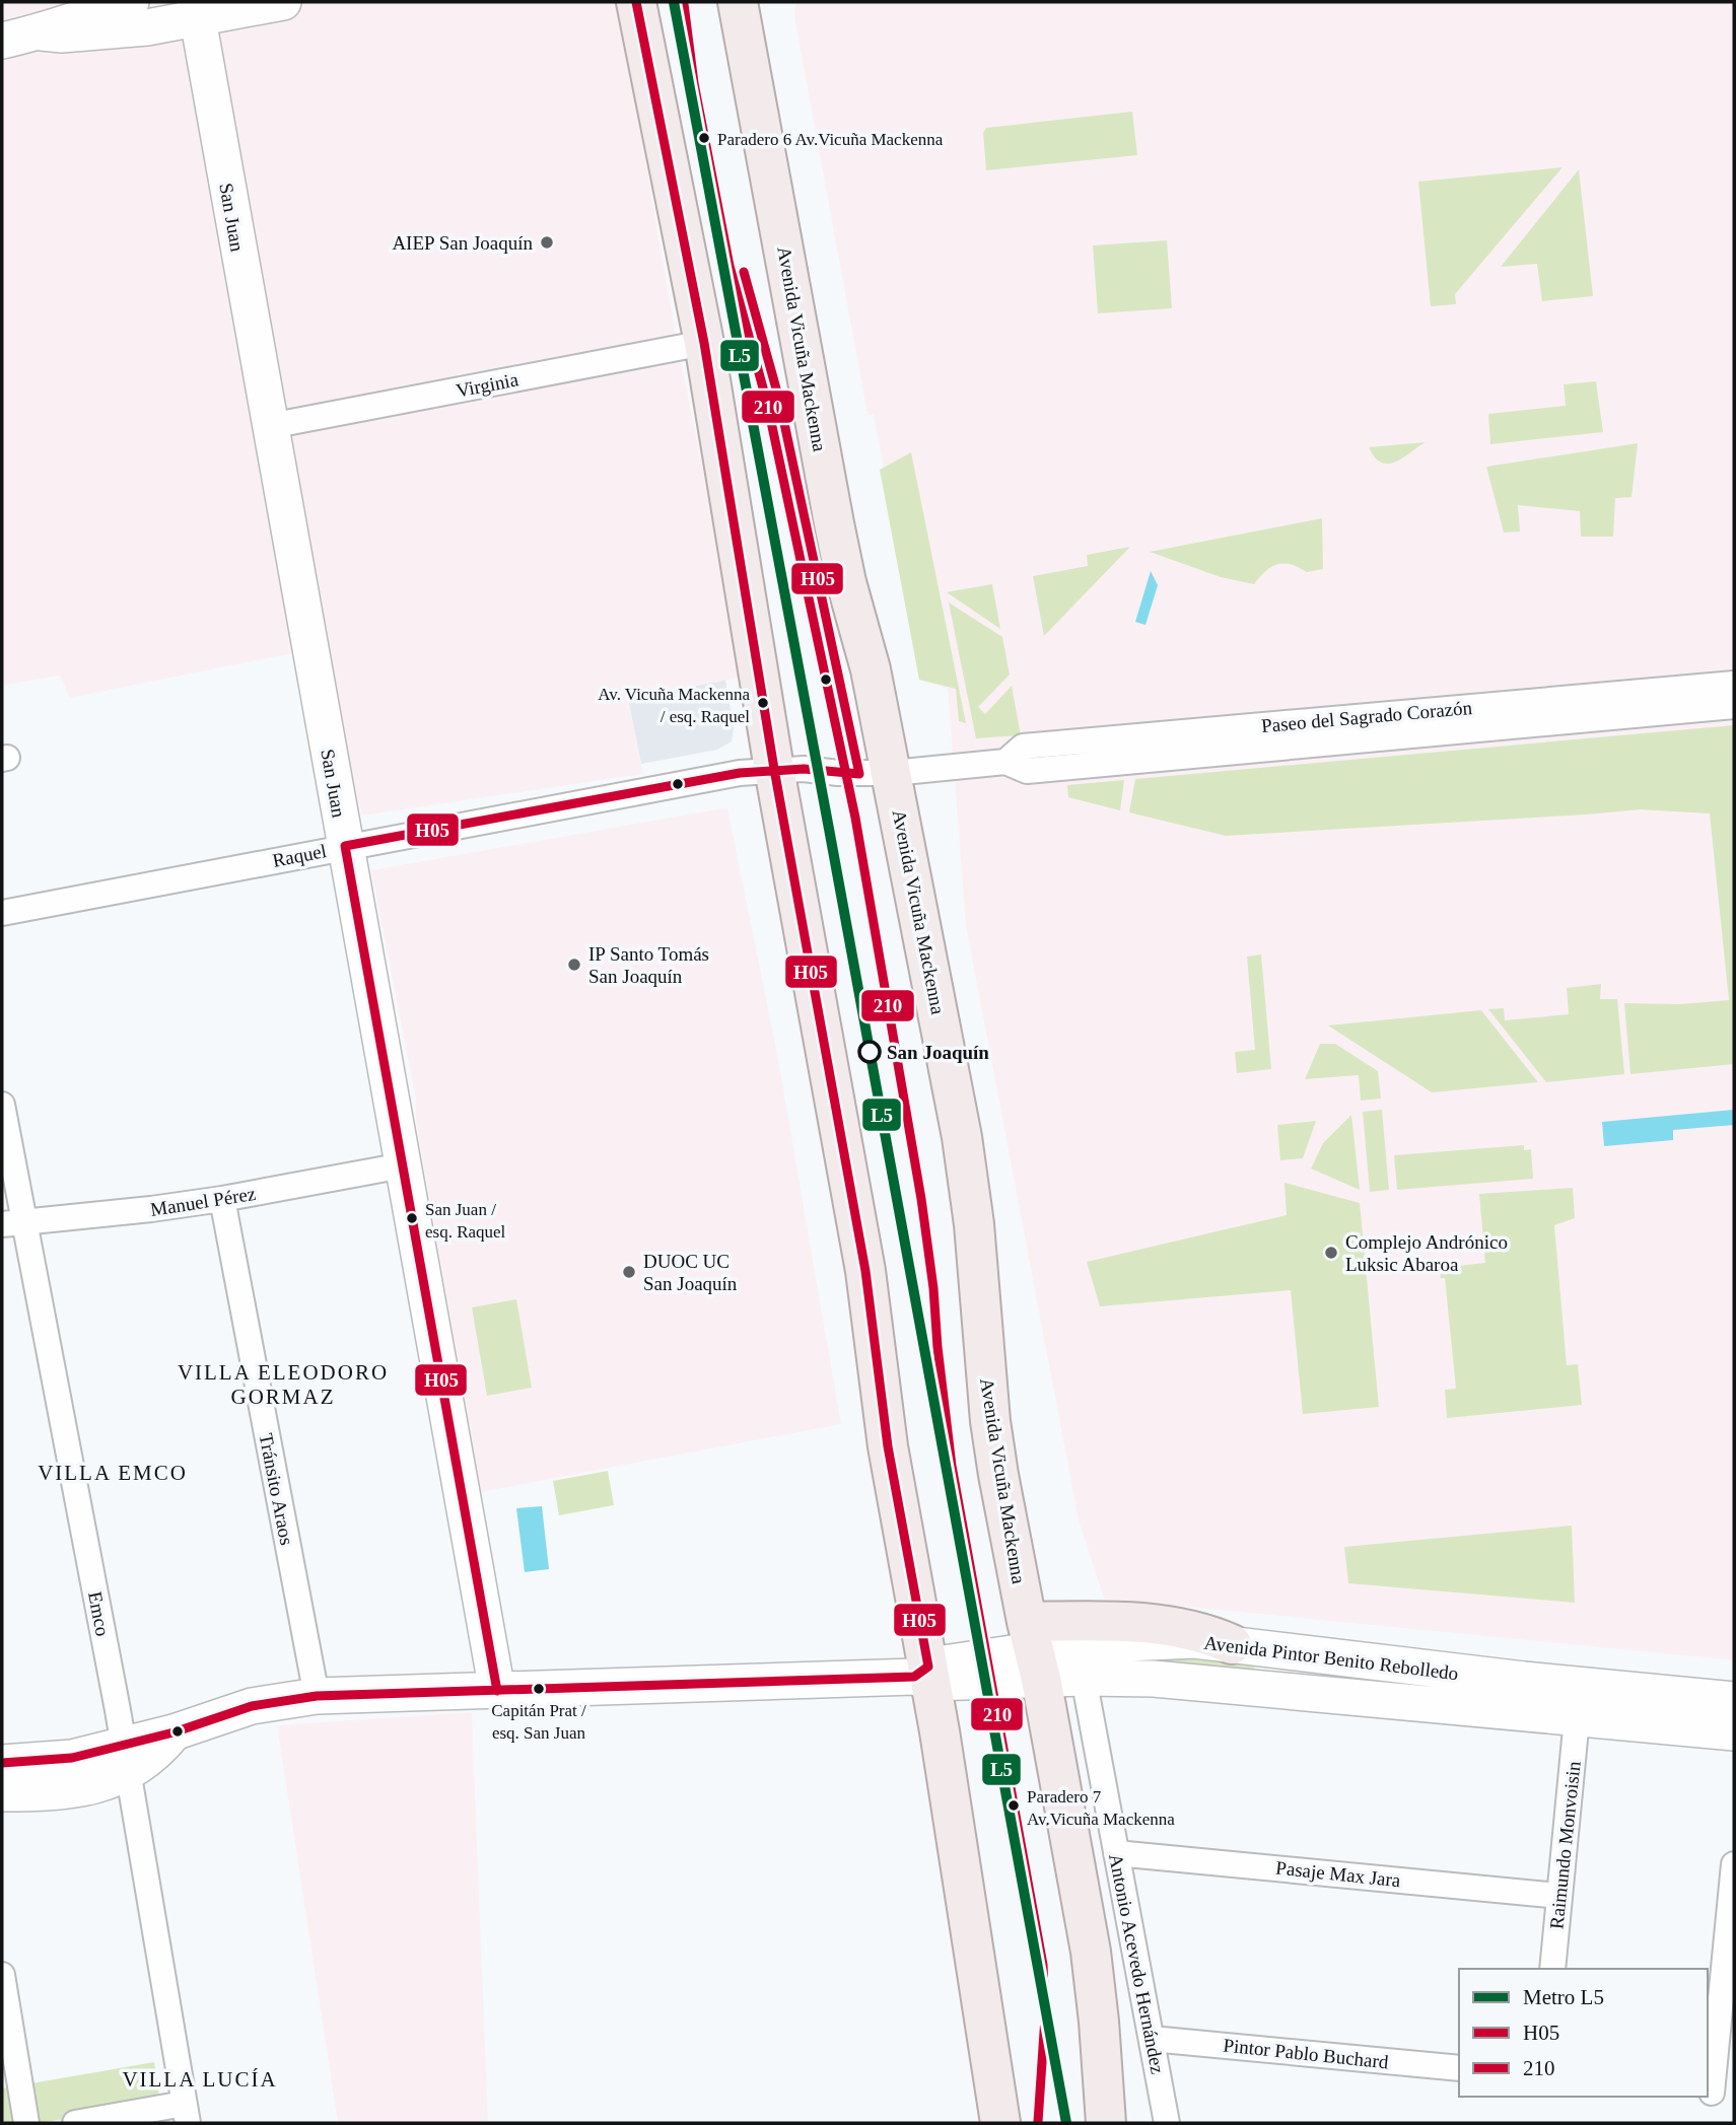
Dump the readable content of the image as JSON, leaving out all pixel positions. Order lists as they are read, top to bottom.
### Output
{
  "streets": {
    "main road": ["Avenida Vicuña Mackenna"],
    "street": [
      "San Juan",
      "Virginia",
      "Paseo del Sagrado Corazón",
      "Raquel",
      "Manuel Pérez",
      "Tránsito Araos",
      "Emco",
      "Avenida Pintor Benito Rebolledo",
      "Raimundo Monvoisin",
      "Pasaje Max Jara",
      "Antonio Acevedo Hernández",
      "Pintor Pablo Buchard"
    ]
  },
  "crossings": [
    ["San Juan", "Virginia"],
    ["San Juan", "Raquel"],
    ["San Juan", "Manuel Pérez"],
    ["San Juan", "Avenida Pintor Benito Rebolledo"],
    ["Avenida Vicuña Mackenna", "Paseo del Sagrado Corazón"],
    ["Avenida Vicuña Mackenna", "Raquel"],
    ["Avenida Vicuña Mackenna", "Avenida Pintor Benito Rebolledo"],
    ["Paseo del Sagrado Corazón", "Raquel"],
    ["Manuel Pérez", "Tránsito Araos"],
    ["Manuel Pérez", "Emco"],
    ["Tránsito Araos", "Avenida Pintor Benito Rebolledo"],
    ["Emco", "Avenida Pintor Benito Rebolledo"],
    ["Avenida Pintor Benito Rebolledo", "Raimundo Monvoisin"],
    ["Avenida Pintor Benito Rebolledo", "Antonio Acevedo Hernández"],
    ["Raimundo Monvoisin", "Pasaje Max Jara"],
    ["Pasaje Max Jara", "Antonio Acevedo Hernández"],
    ["Antonio Acevedo Hernández", "Pintor Pablo Buchard"]
  ],
  "districts": ["VILLA ELEODORO GORMAZ", "VILLA EMCO", "VILLA LUCÍA"],
  "places": [
    "Paradero 6 Av.Vicuña Mackenna",
    "AIEP San Joaquín",
    "Av. Vicuña Mackenna / esq. Raquel",
    "IP Santo Tomás San Joaquín",
    "San Joaquín",
    "San Juan / esq. Raquel",
    "Complejo Andrónico Luksic Abaroa",
    "DUOC UC San Joaquín",
    "Capitán Prat / esq. San Juan",
    "Paradero 7 Av.Vicuña Mackenna"
  ],
  "lines": ["metro line L5", "transit line H05", "transit line 210"],
  "legend": ["Metro L5", "H05", "210"]
}
